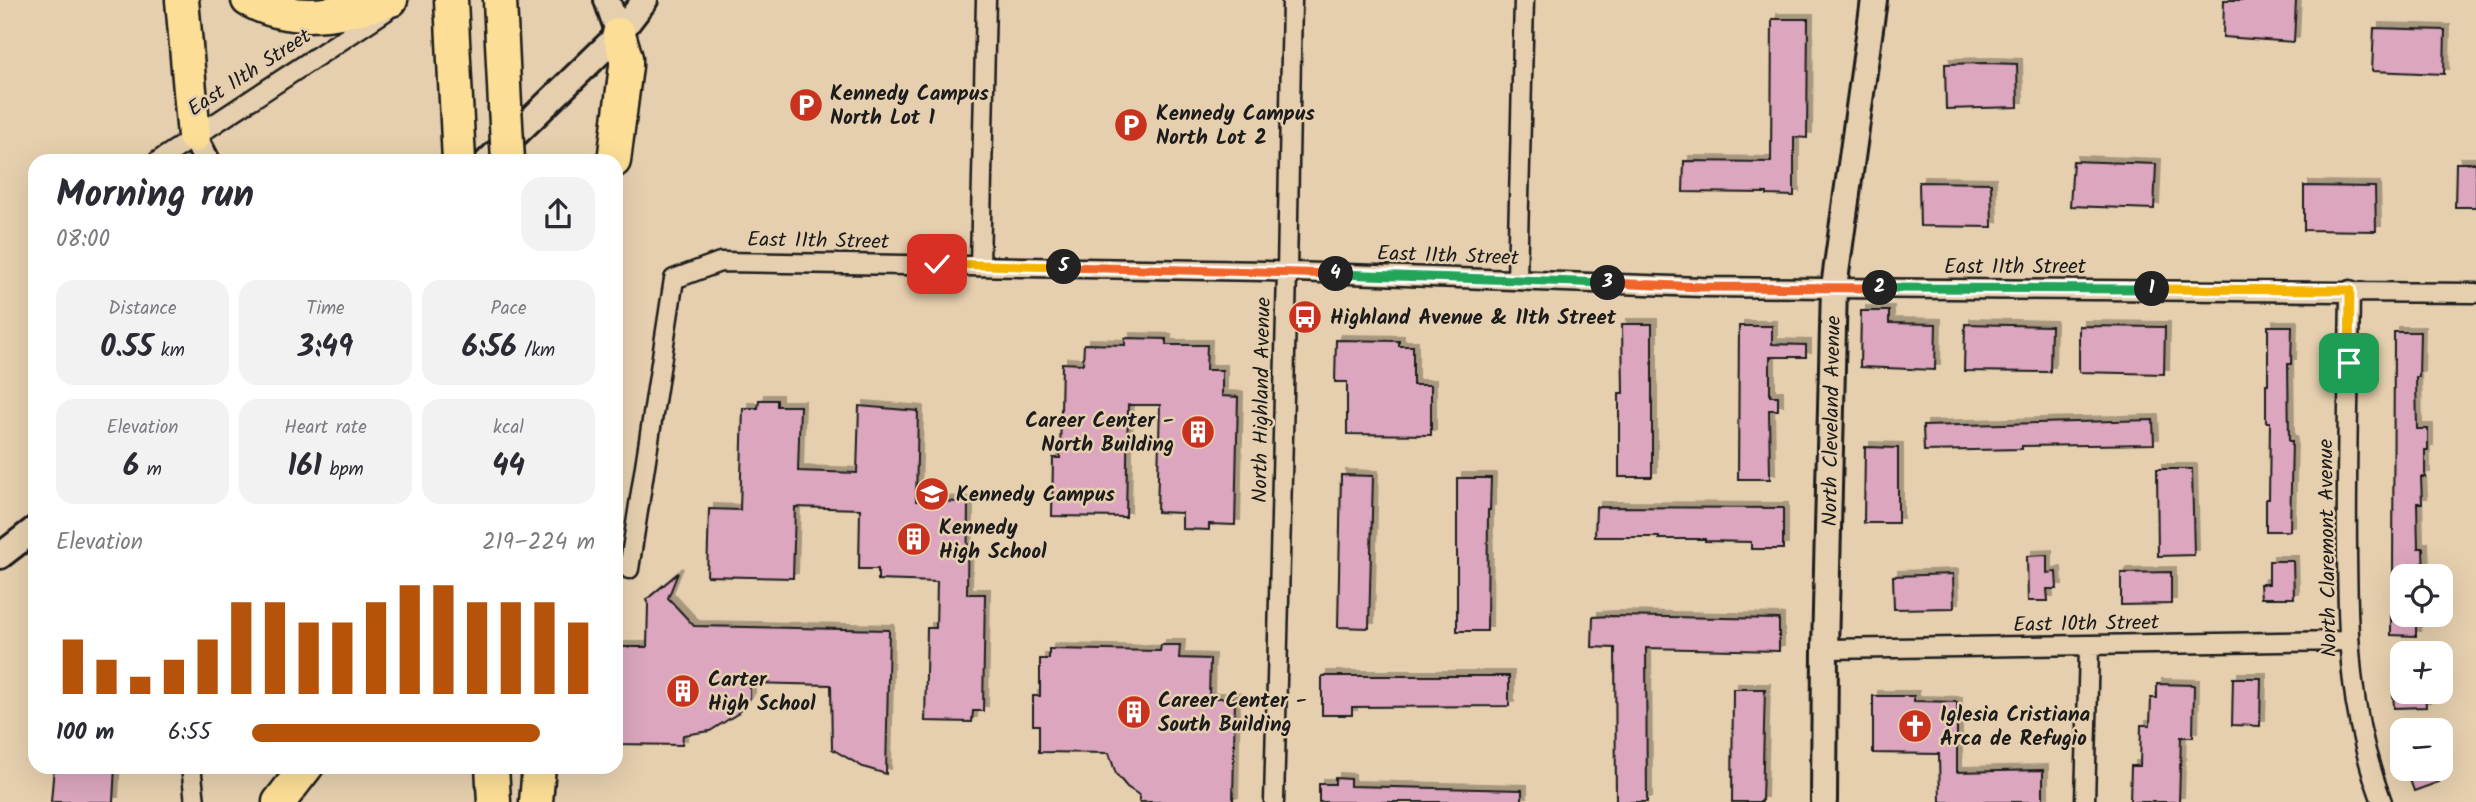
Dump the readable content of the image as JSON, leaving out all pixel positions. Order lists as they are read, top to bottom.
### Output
{
  "streets": {
    "street": [
      "East 11th Street",
      "North Highland Avenue",
      "North Cleveland Avenue",
      "North Claremont Avenue",
      "East 10th Street"
    ]
  },
  "crossings": [
    ["East 11th Street", "North Highland Avenue"],
    ["East 11th Street", "North Cleveland Avenue"],
    ["East 11th Street", "North Claremont Avenue"],
    ["North Cleveland Avenue", "East 10th Street"],
    ["North Claremont Avenue", "East 10th Street"]
  ],
  "places": {
    "parking": ["Kennedy Campus North Lot 1", "Kennedy Campus North Lot 2"],
    "bus stop": ["Highland Avenue & 11th Street"],
    "building": [
      "Career Center - North Building",
      "Kennedy High School",
      "Carter High School",
      "Career Center - South Building"
    ],
    "school or university": ["Kennedy Campus"],
    "church": ["Iglesia Cristiana Arca de Refugio"]
  },
  "page": {
    "heading": ["Morning run", "08:00"],
    "pins": [
      "5",
      "4",
      "3",
      "2",
      "1"
    ],
    "stats": [
      ["Distance", "0.55 km"],
      ["Time", "3:49"],
      ["Pace", "6:56 /km"],
      ["Elevation", "6 m"],
      ["Heart rate", "161 bpm"],
      ["kcal", "44"]
    ],
    "chart": ["Elevation", "219–224 m"],
    "map_buttons": ["+", "−"],
    "list": [
      {
        "name": "100 m",
        "note": "6:55"
      }
    ]
  }
}
